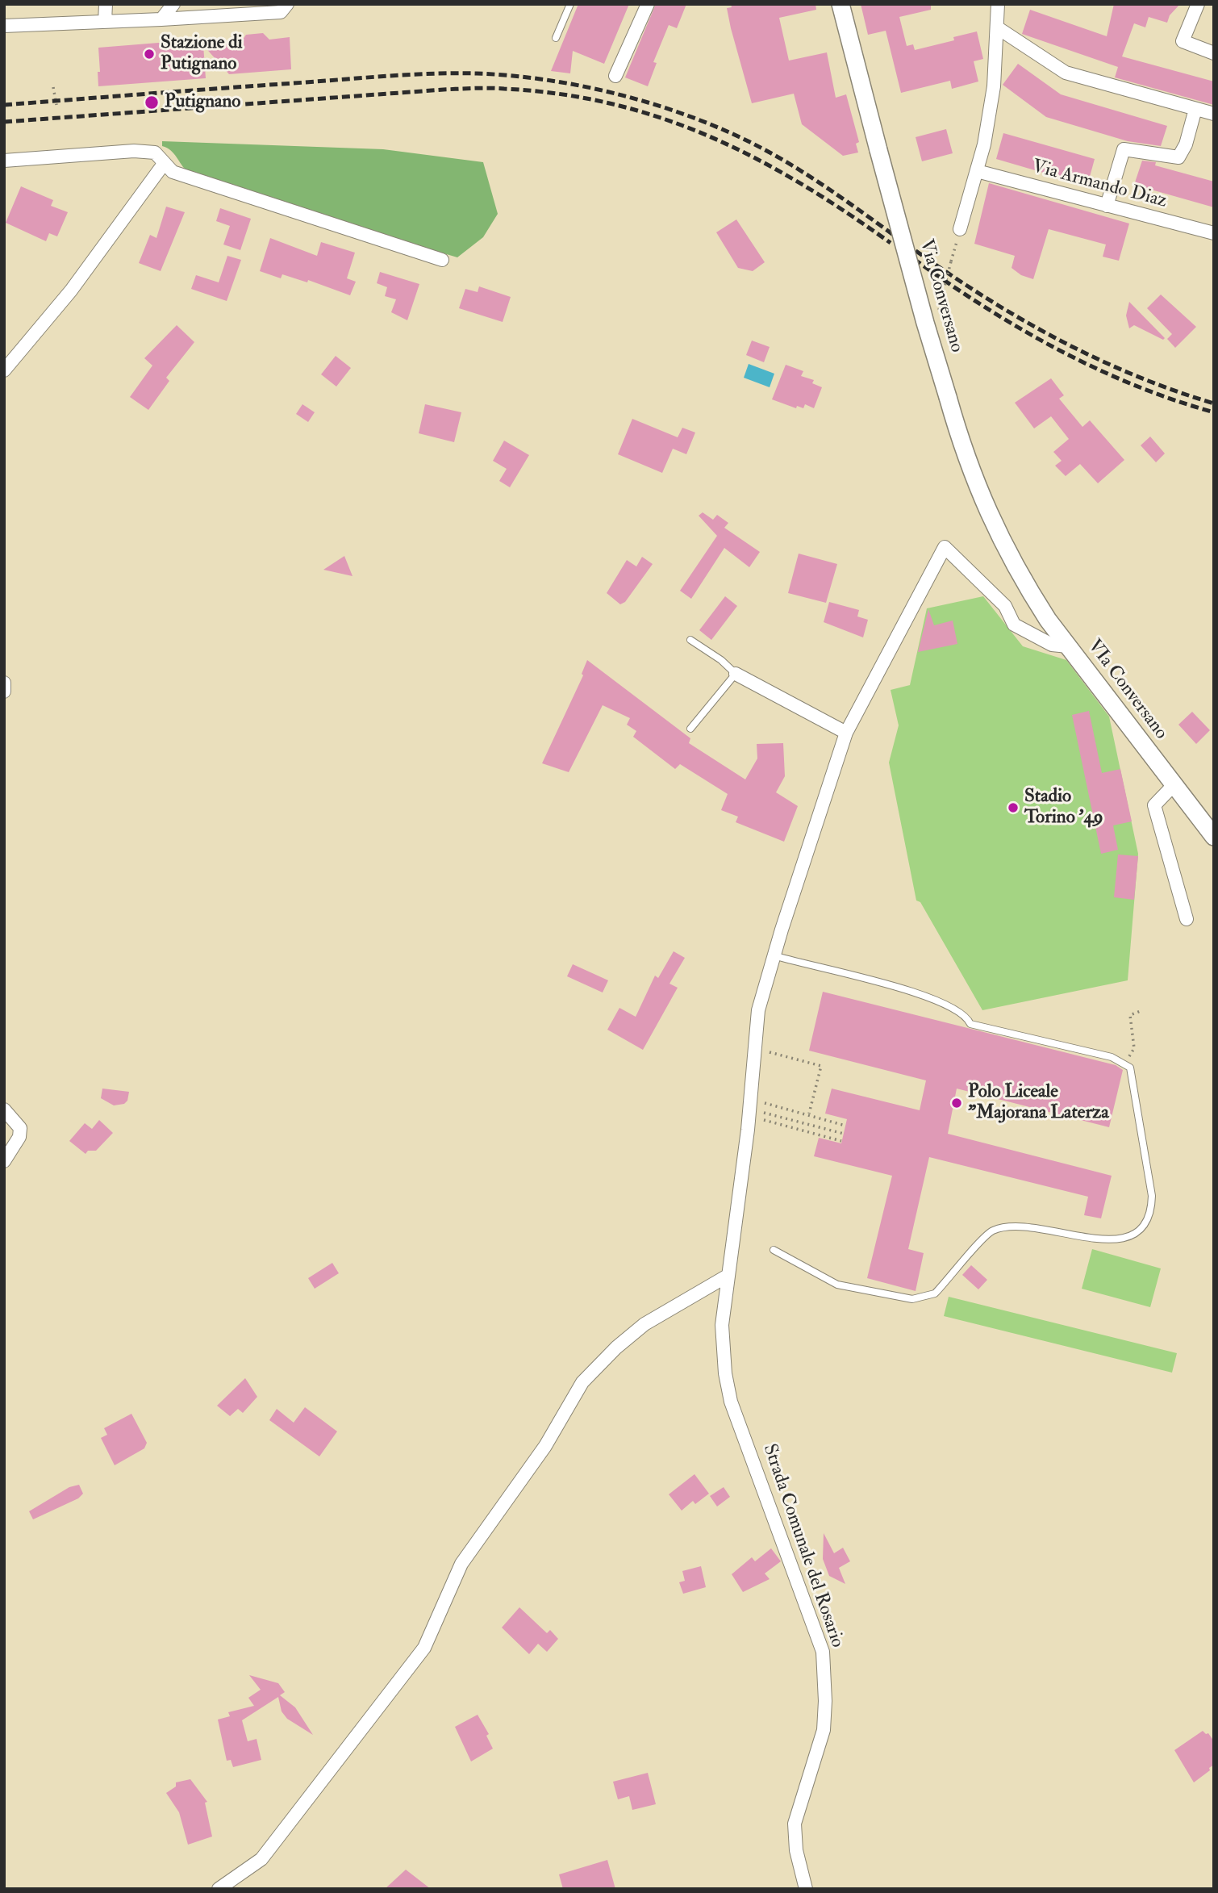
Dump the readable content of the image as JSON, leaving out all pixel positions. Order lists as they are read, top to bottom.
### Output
{
  "streets": {
    "main road": ["Via Conversano", "VIa Conversano"],
    "street": ["Via Armando Diaz", "Strada Comunale del Rosario"]
  },
  "crossings": [
    ["Via Conversano", "VIa Conversano"],
    ["VIa Conversano", "Strada Comunale del Rosario"]
  ],
  "places": [
    "Stazione di Putignano",
    "Putignano",
    "Stadio Torino '49",
    "Polo Liceale \"Majorana Laterza"
  ]
}
